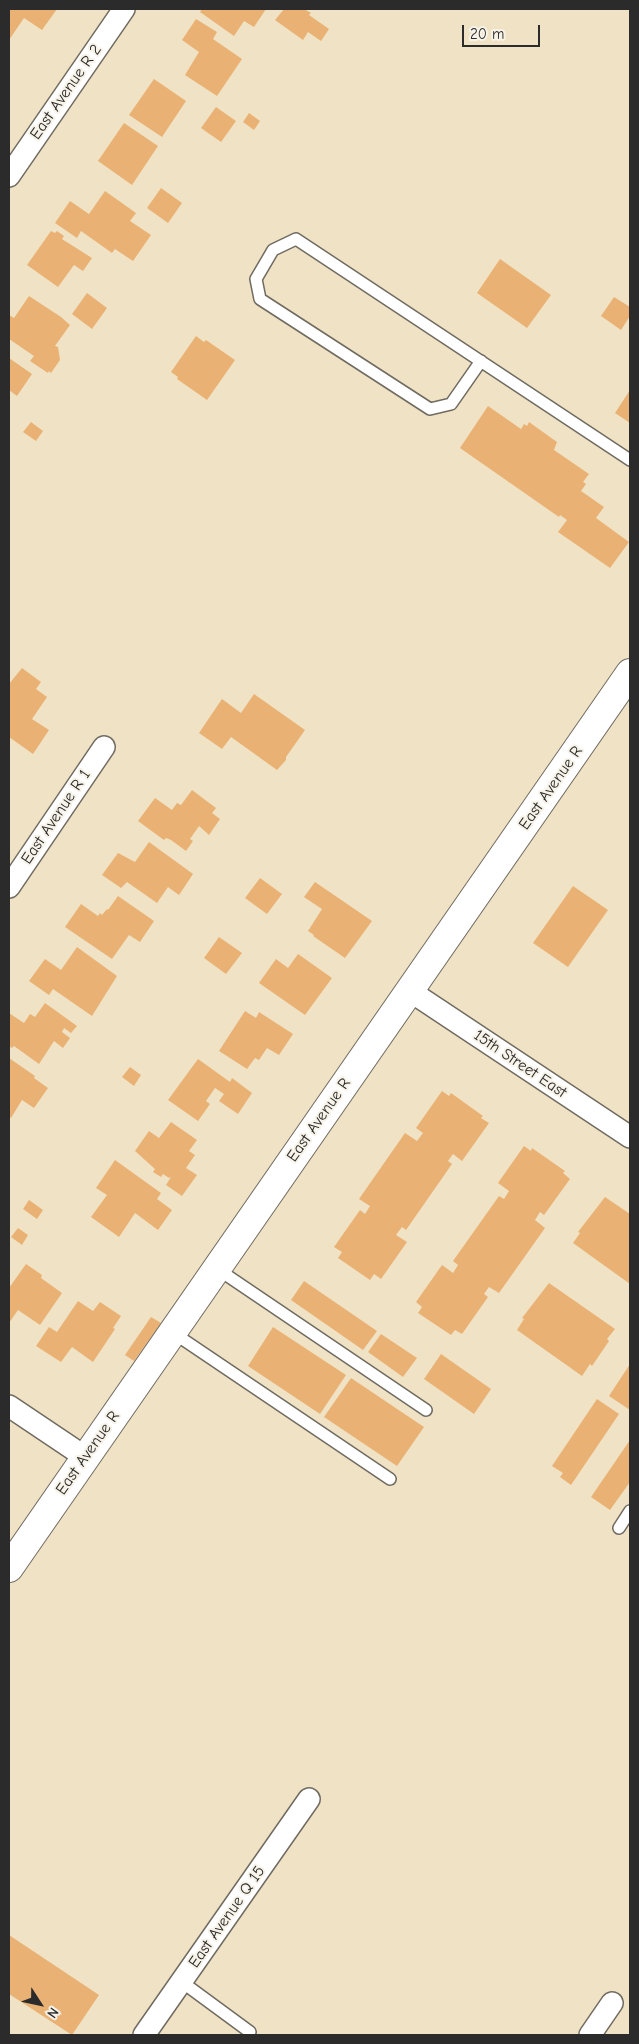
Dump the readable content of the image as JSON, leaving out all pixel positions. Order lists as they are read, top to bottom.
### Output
{
  "streets": {
    "main road": ["East Avenue R"],
    "street": [
      "East Avenue R 2",
      "East Avenue R 1",
      "15th Street East",
      "East Avenue Q 15"
    ]
  },
  "crossings": [
    ["East Avenue R", "15th Street East"]
  ],
  "scale_bar": "20 m",
  "north": "bottom right"
}
